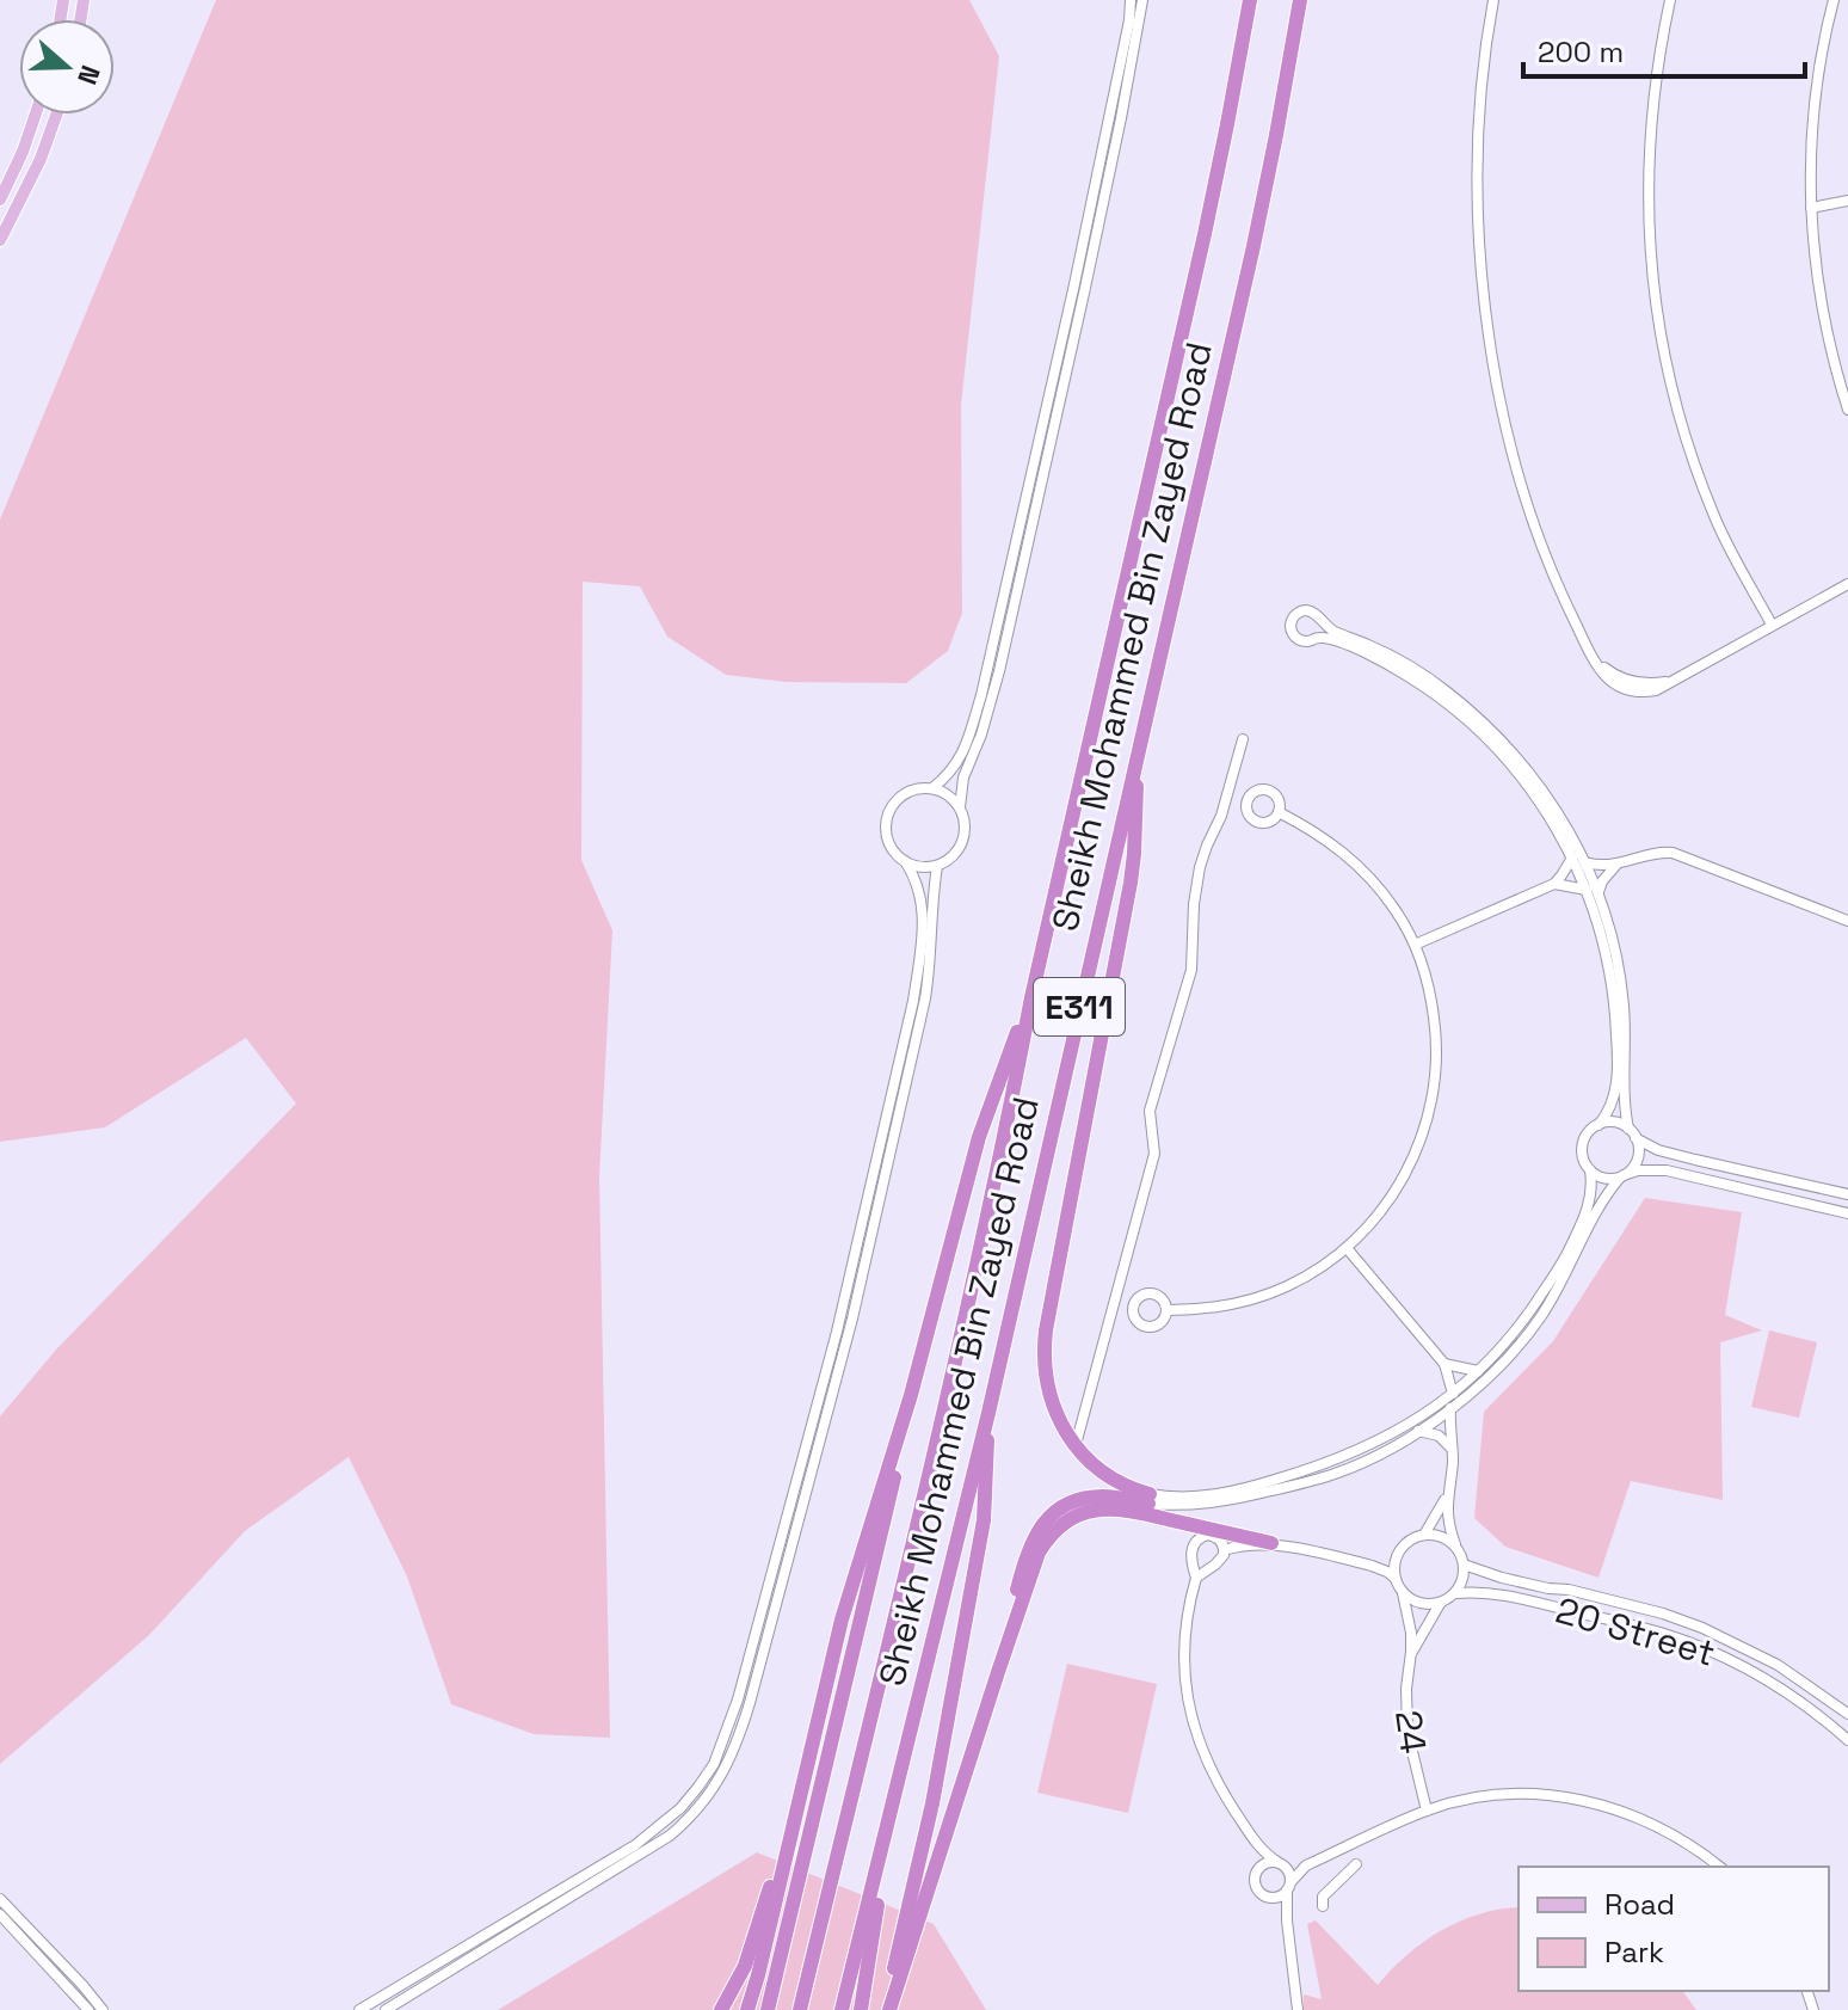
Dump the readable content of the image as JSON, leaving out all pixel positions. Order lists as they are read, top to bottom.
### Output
{
  "streets": {
    "highway": ["Sheikh Mohammed Bin Zayed Road", "E311"],
    "street": ["20 Street", "24"]
  },
  "crossings": [
    ["20 Street", "24"]
  ],
  "legend": ["Road", "Park"],
  "scale_bar": "200 m",
  "north": "right"
}
